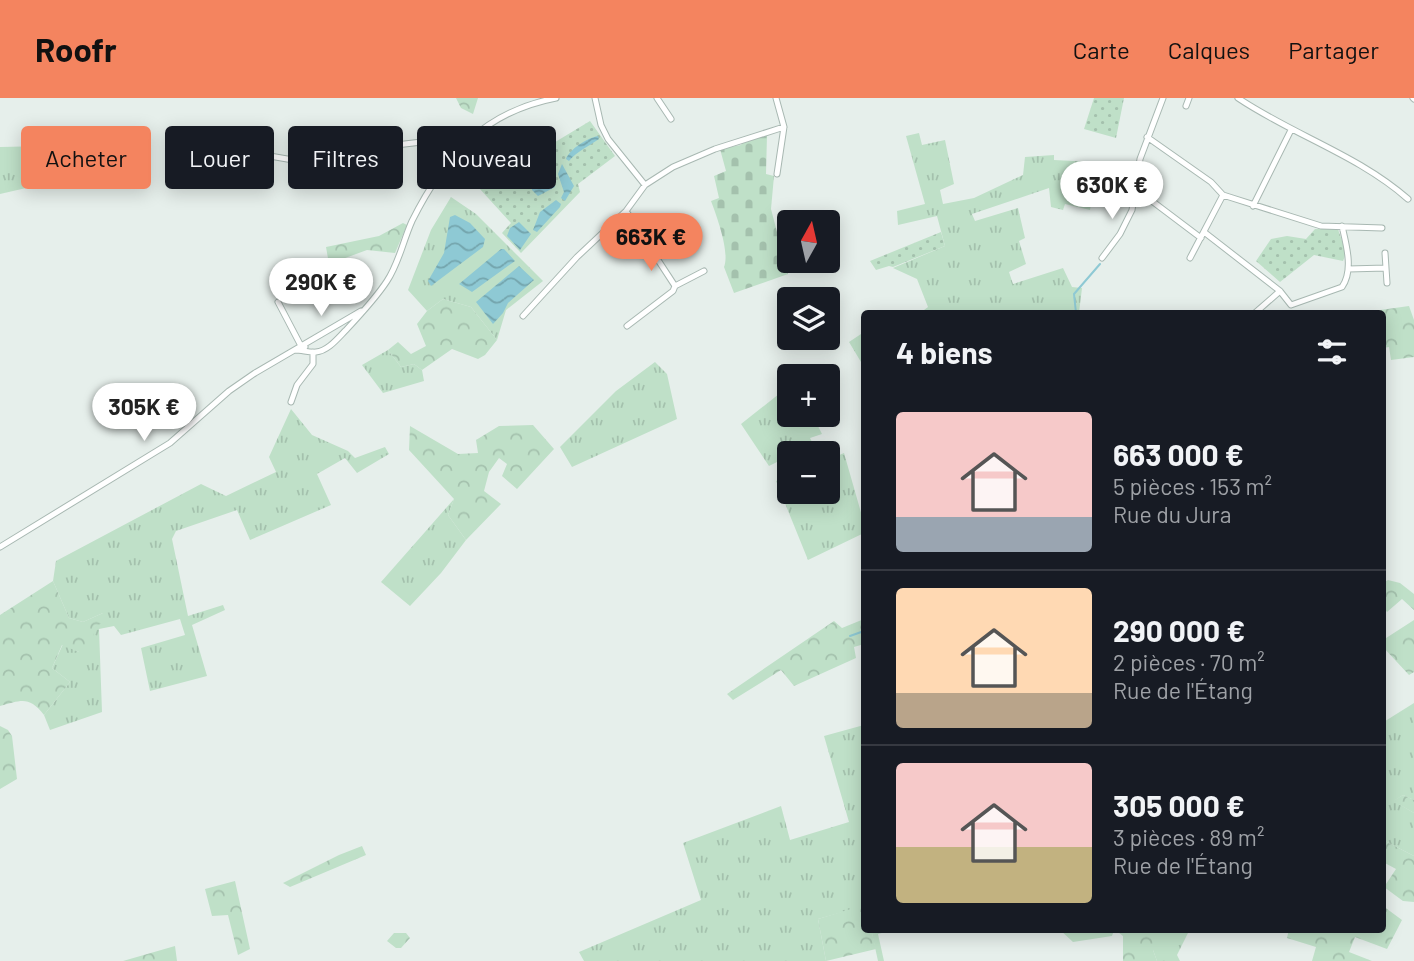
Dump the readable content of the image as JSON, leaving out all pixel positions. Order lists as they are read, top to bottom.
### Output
{
  "north": "top",
  "page": {
    "header": "Roofr",
    "nav": ["Carte", "Calques", "Partager"],
    "chip": [
      "Acheter",
      "Louer",
      "Filtres",
      "Nouveau"
    ],
    "price": [
      "630K €",
      "663K €",
      "290K €",
      "305K €"
    ],
    "map_buttons": ["+", "−"],
    "heading": "4 biens",
    "list": [
      {
        "name": "663 000 €",
        "note": "5 pièces · 153 m² · Rue du Jura"
      },
      {
        "name": "290 000 €",
        "note": "2 pièces · 70 m² · Rue de l'Étang"
      },
      {
        "name": "305 000 €",
        "note": "3 pièces · 89 m² · Rue de l'Étang"
      }
    ]
  }
}
